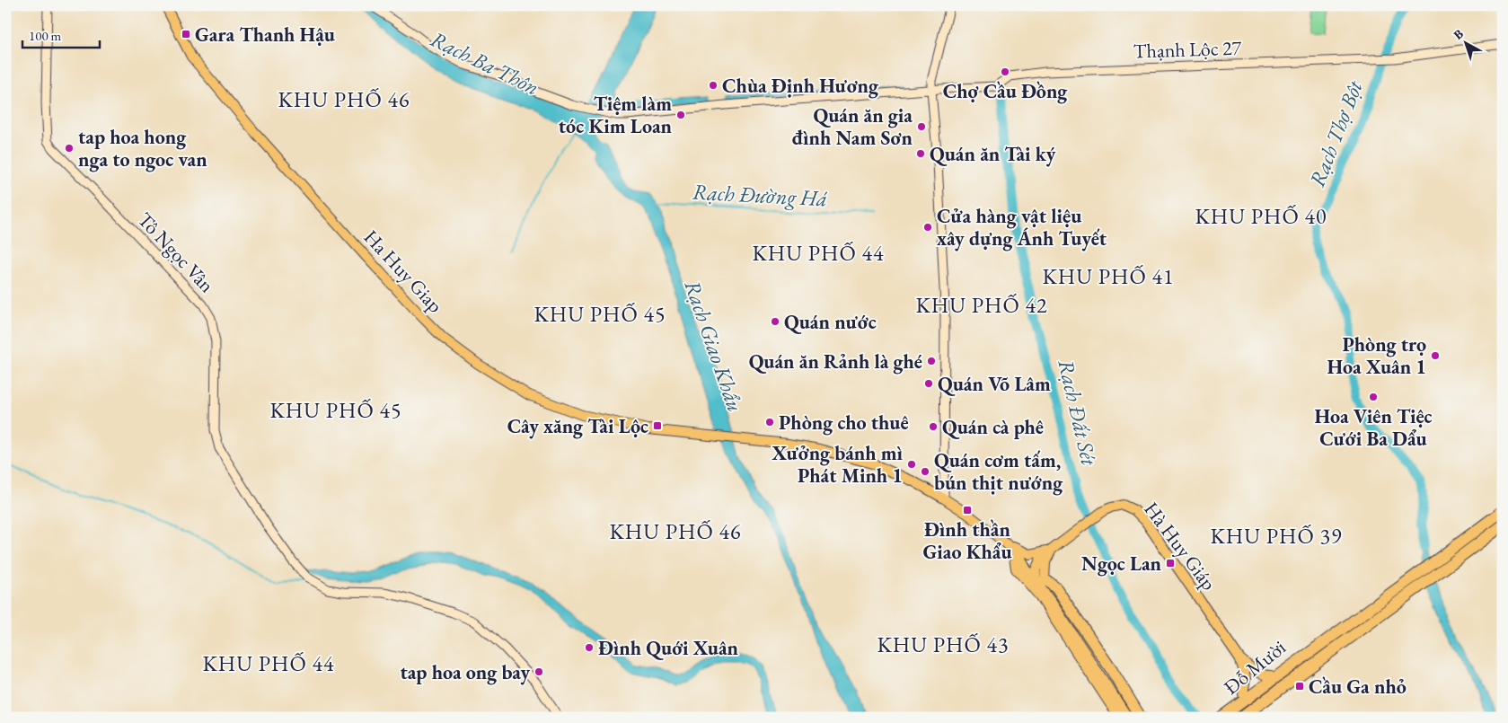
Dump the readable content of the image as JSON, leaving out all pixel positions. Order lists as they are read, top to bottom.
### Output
{
  "streets": {
    "highway": ["Đỗ Mười"],
    "main road": ["Ha Huy Giap", "Hà Huy Giáp"],
    "street": ["Thạnh Lộc 27", "Tô Ngọc Vân"]
  },
  "crossings": [
    ["Hà Huy Giáp", "Đỗ Mười"]
  ],
  "districts": [
    "KHU PHỐ 46",
    "KHU PHỐ 40",
    "KHU PHỐ 44",
    "KHU PHỐ 41",
    "KHU PHỐ 42",
    "KHU PHỐ 45",
    "KHU PHỐ 45",
    "KHU PHỐ 46",
    "KHU PHỐ 39",
    "KHU PHỐ 43",
    "KHU PHỐ 44"
  ],
  "water": [
    "Rạch Ba Thôn",
    "Rạch Thợ Bột",
    "Rạch Đường Há",
    "Rạch Giao Khẩu",
    "Rạch Đất Sét"
  ],
  "places": {
    "transit": [
      "Gara Thanh Hậu",
      "Cây xăng Tài Lộc",
      "Đình thần Giao Khẩu",
      "Ngọc Lan",
      "Cầu Ga nhỏ"
    ],
    "other": [
      "Chợ Cầu Đồng",
      "Chùa Định Hương",
      "Tiệm làm tóc Kim Loan",
      "Quán ăn gia đình Nam Sơn",
      "tap hoa hong nga to ngoc van",
      "Quán ăn Tài ký",
      "Cửa hàng vật liệu xây dựng Ánh Tuyết",
      "Quán nước",
      "Phòng trọ Hoa Xuân 1",
      "Quán ăn Rảnh là ghé",
      "Quán Võ Lâm",
      "Hoa Viên Tiệc Cưới Ba Dẩu",
      "Phòng cho thuê",
      "Quán cà phê",
      "Xưởng bánh mì Phát Minh 1",
      "Quán cơm tấm, bún thịt nướng",
      "Đình Quới Xuân",
      "tap hoa ong bay"
    ]
  },
  "scale_bar": "100 m",
  "north": "top left"
}
